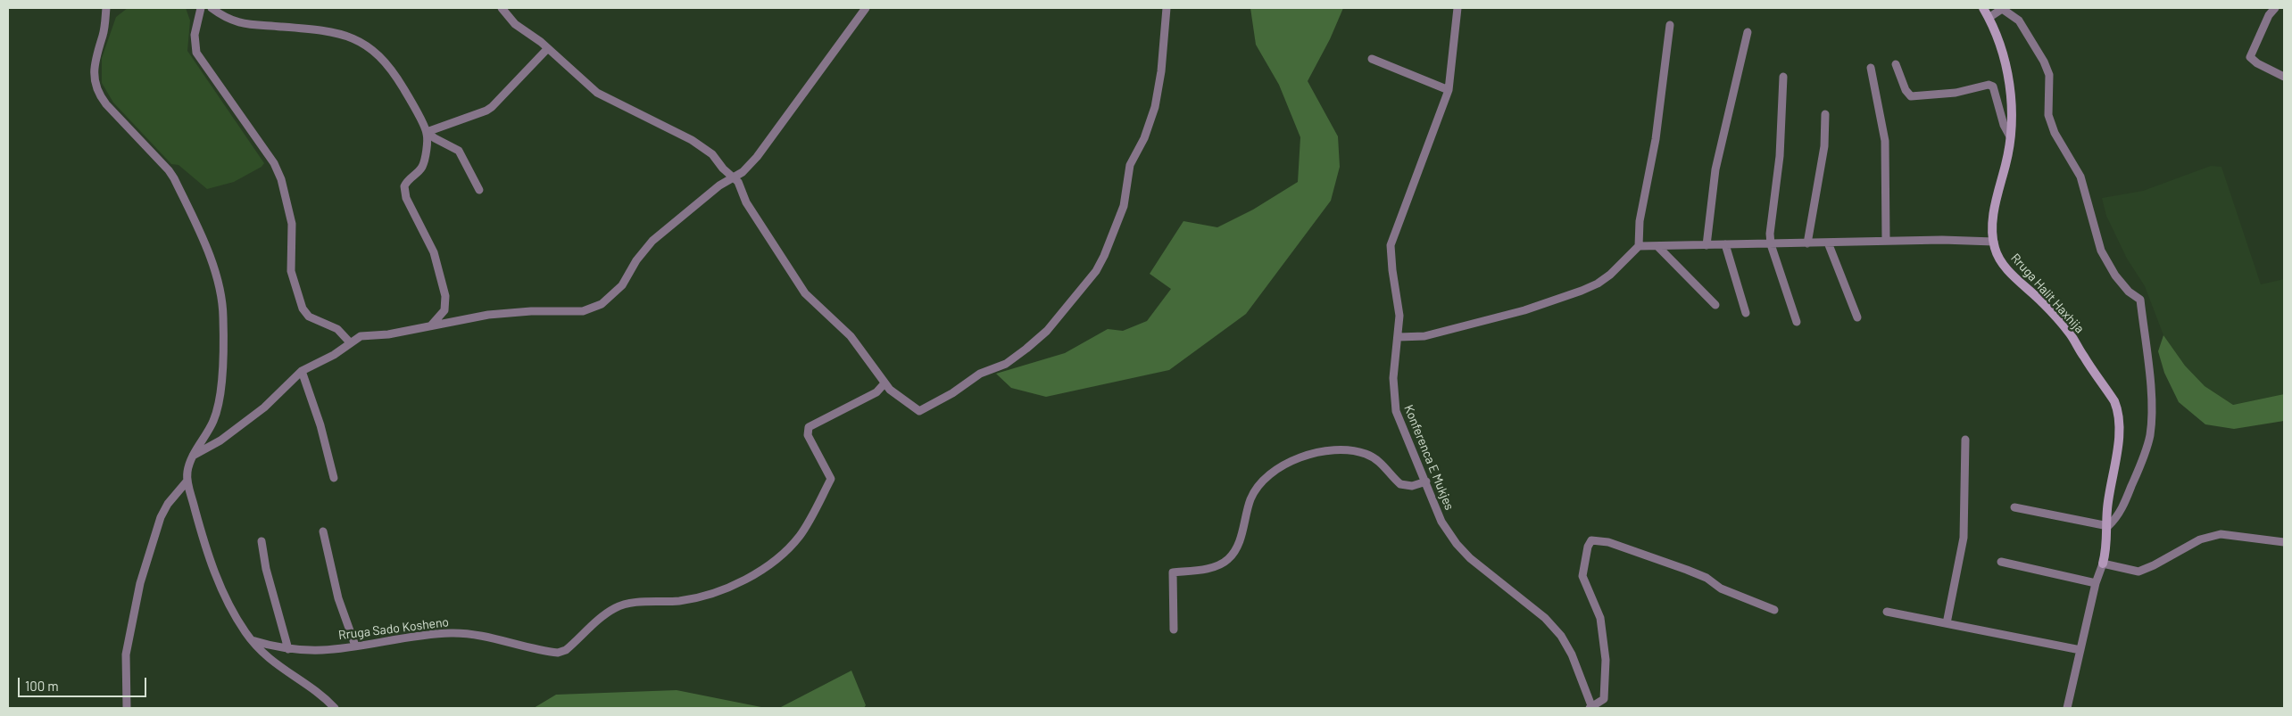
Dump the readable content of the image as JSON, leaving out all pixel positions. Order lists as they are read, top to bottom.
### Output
{
  "streets": {
    "street": ["Rruga Halit Haxhija", "Konferenca E Mukjes", "Rruga Sado Kosheno"]
  },
  "scale_bar": "100 m"
}
